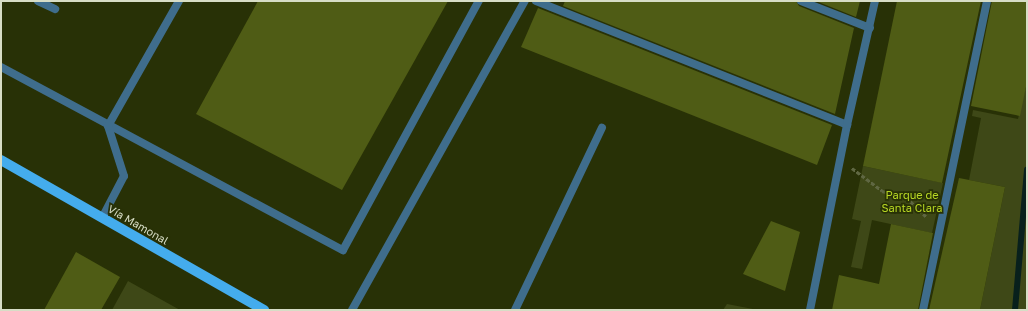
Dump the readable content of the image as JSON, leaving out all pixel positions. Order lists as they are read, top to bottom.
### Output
{
  "streets": {
    "main road": ["Vía Mamonal"]
  },
  "parks": ["Parque de Santa Clara"]
}
